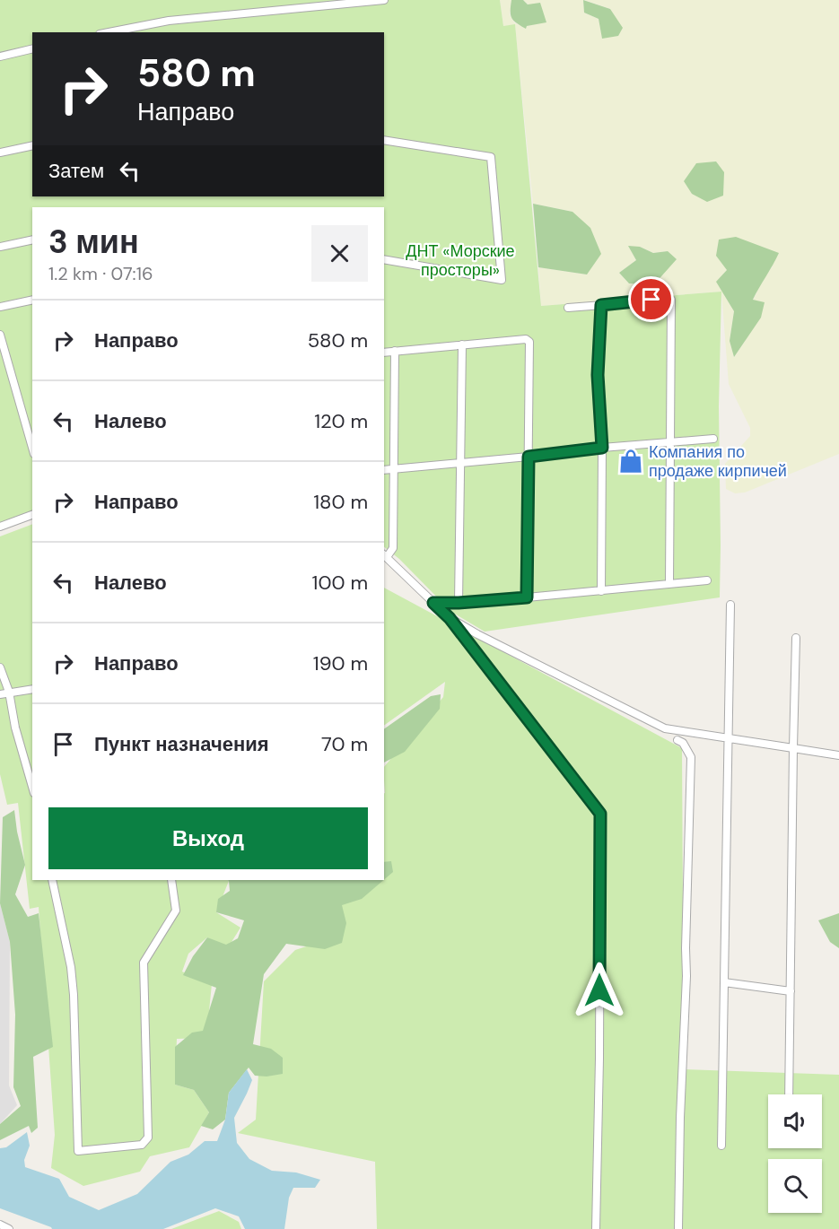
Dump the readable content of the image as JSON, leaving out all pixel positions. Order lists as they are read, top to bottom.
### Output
{
  "parks": ["ДНТ «Морские просторы»"],
  "places": {
    "shop": ["Компания по продаже кирпичей"]
  },
  "page": {
    "turn": ["580 m", "Направо"],
    "then": "Затем",
    "heading": ["3 мин", "1.2 km · 07:16"],
    "list": [
      {
        "name": "Направо",
        "value": "580 m"
      },
      {
        "name": "Налево",
        "value": "120 m"
      },
      {
        "name": "Направо",
        "value": "180 m"
      },
      {
        "name": "Налево",
        "value": "100 m"
      },
      {
        "name": "Направо",
        "value": "190 m"
      },
      {
        "name": "Пункт назначения",
        "value": "70 m"
      }
    ],
    "buttons": "Выход"
  }
}
